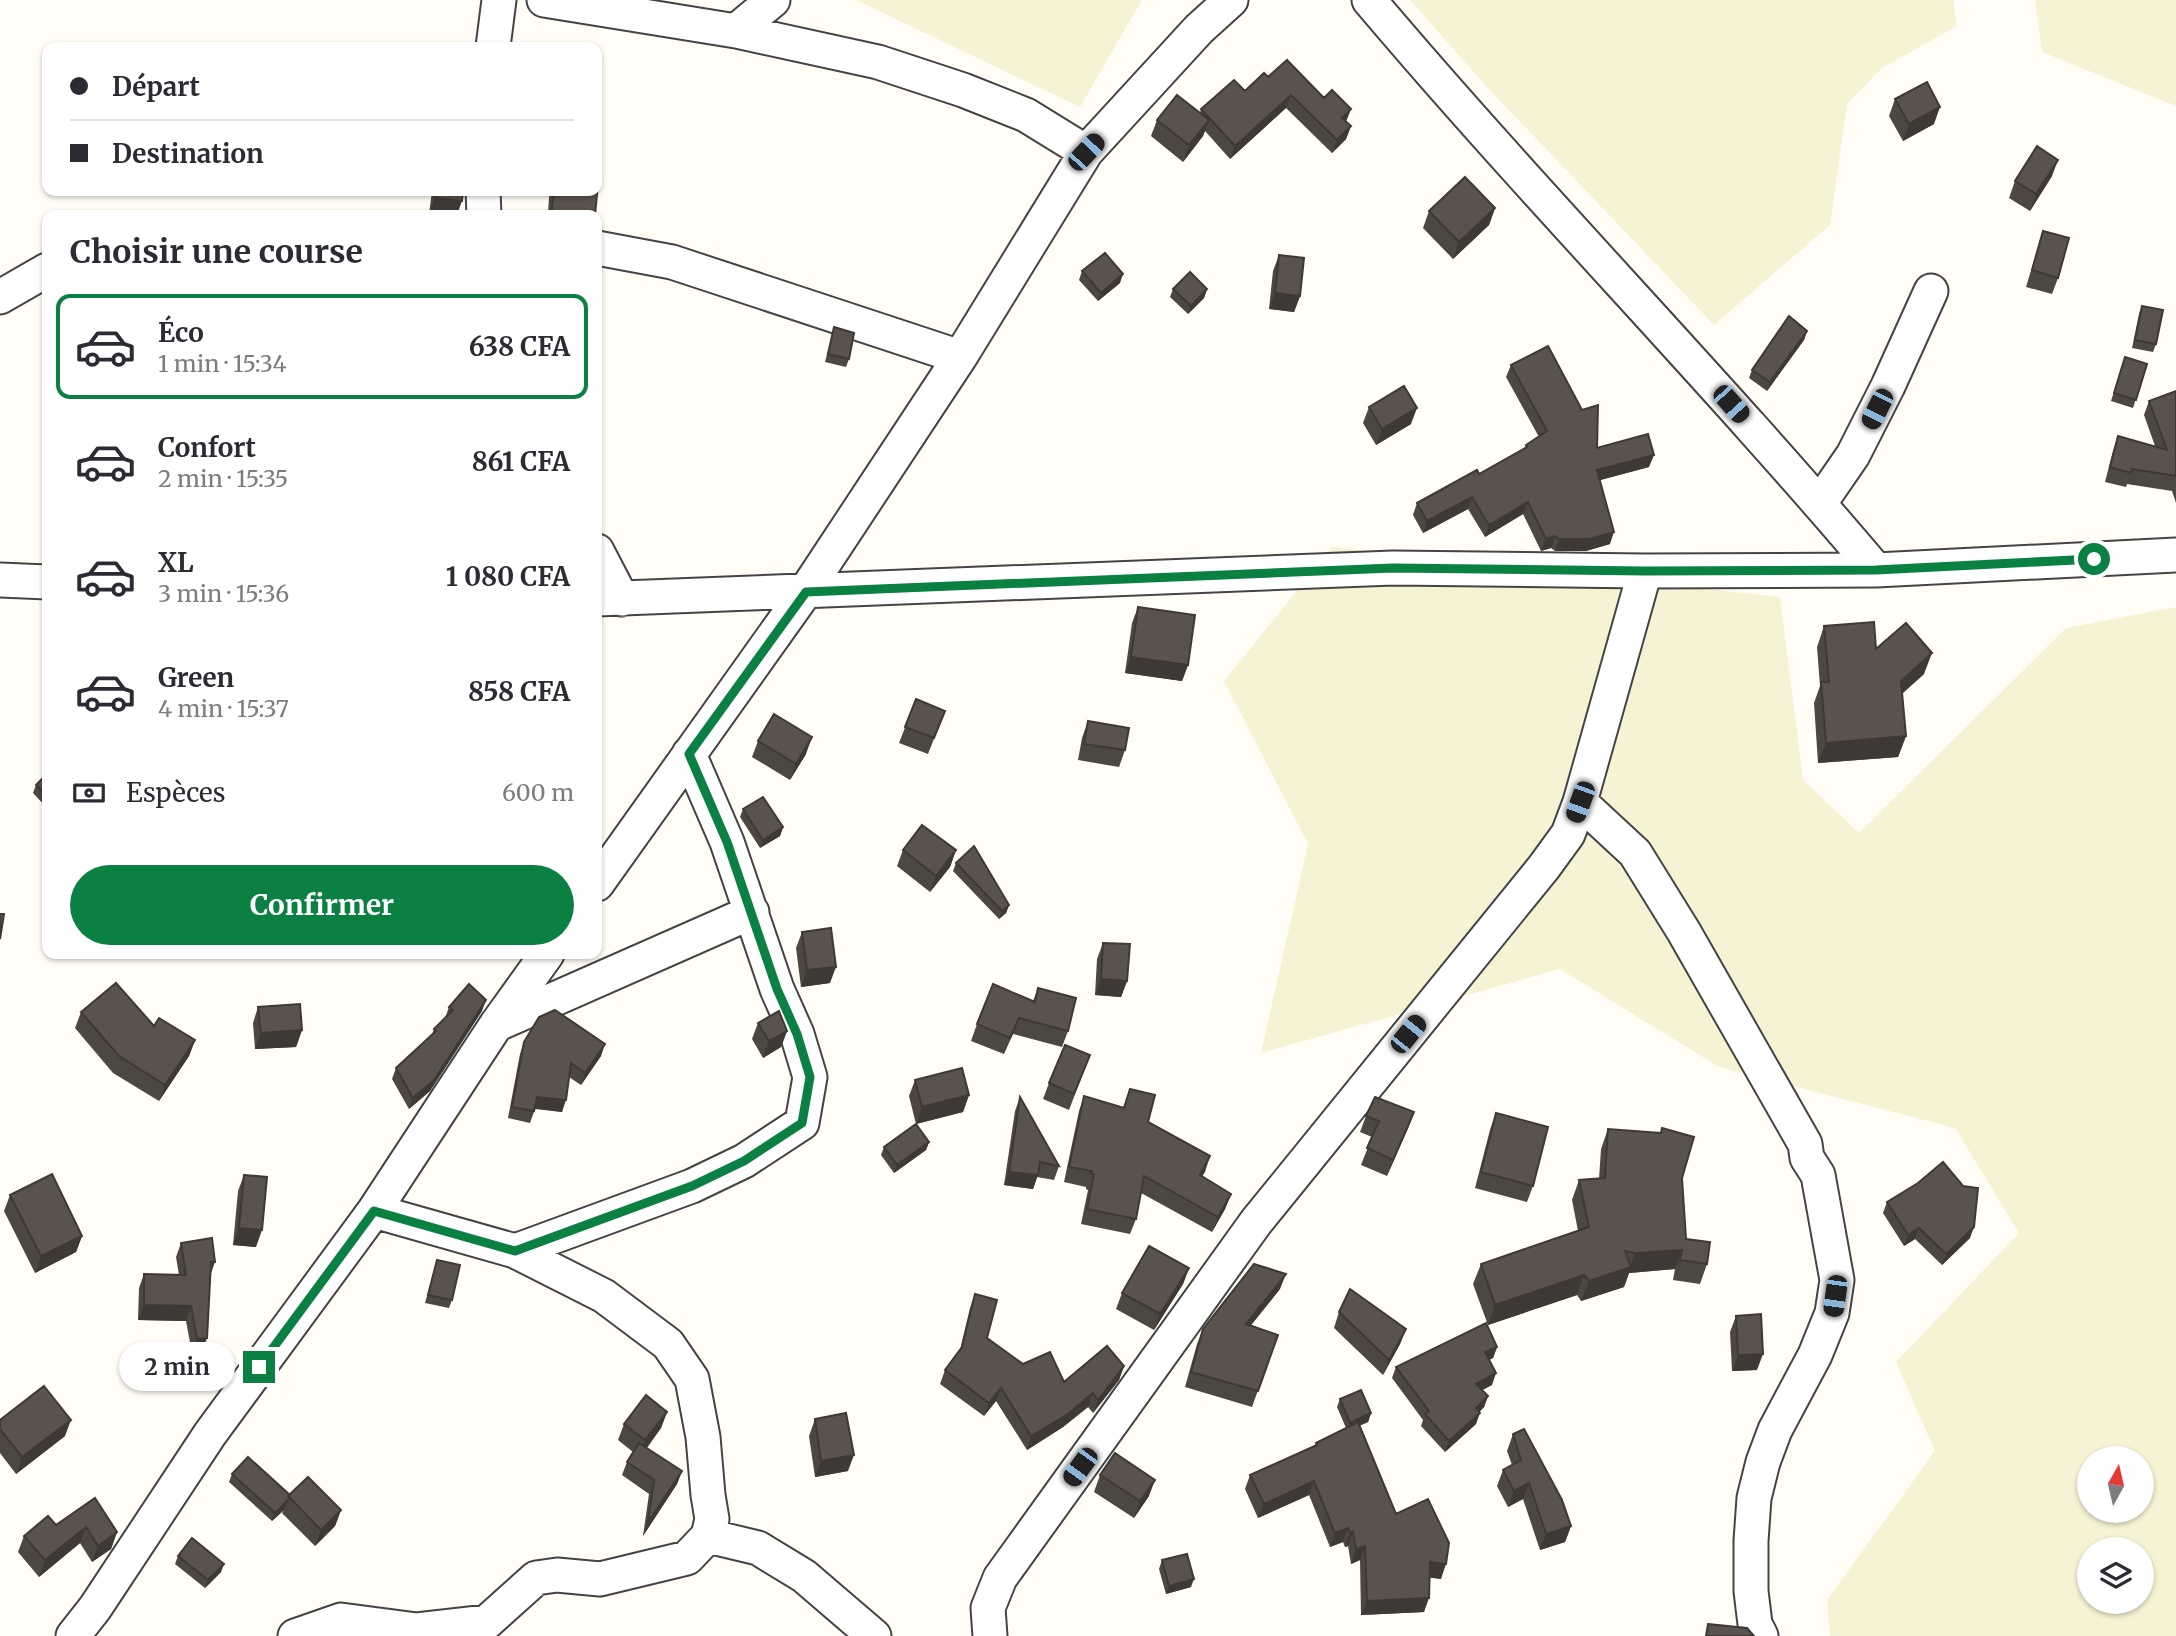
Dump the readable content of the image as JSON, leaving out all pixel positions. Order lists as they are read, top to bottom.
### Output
{
  "north": "top",
  "page": {
    "banner": ["Départ", "Destination"],
    "heading": "Choisir une course",
    "list": [
      {
        "name": "Éco",
        "note": "1 min · 15:34",
        "value": "638 CFA"
      },
      {
        "name": "Confort",
        "note": "2 min · 15:35",
        "value": "861 CFA"
      },
      {
        "name": "XL",
        "note": "3 min · 15:36",
        "value": "1 080 CFA"
      },
      {
        "name": "Green",
        "note": "4 min · 15:37",
        "value": "858 CFA"
      }
    ],
    "pay": ["Espèces", "600 m"],
    "buttons": "Confirmer",
    "bubble": "2 min"
  }
}
